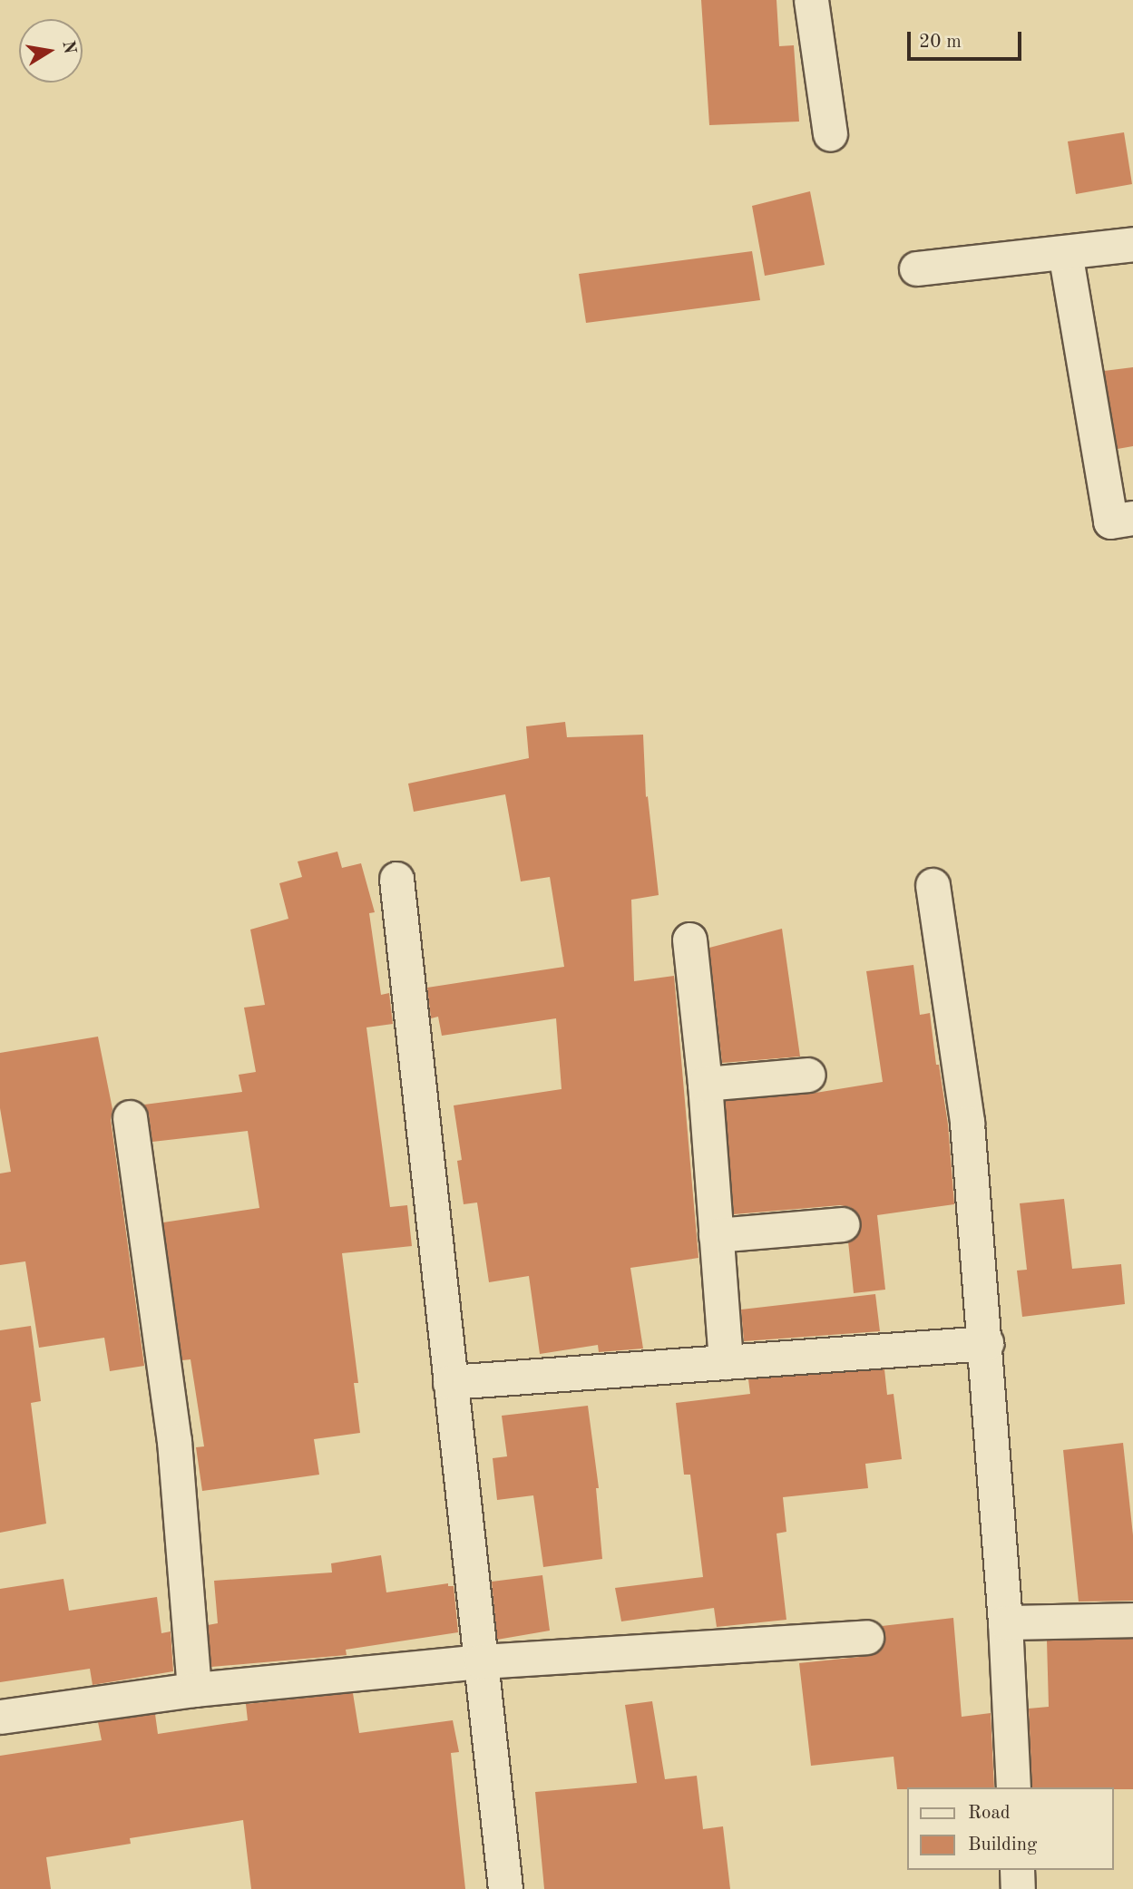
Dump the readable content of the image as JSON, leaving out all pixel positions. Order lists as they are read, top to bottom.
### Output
{
  "legend": ["Road", "Building"],
  "scale_bar": "20 m",
  "north": "right"
}
